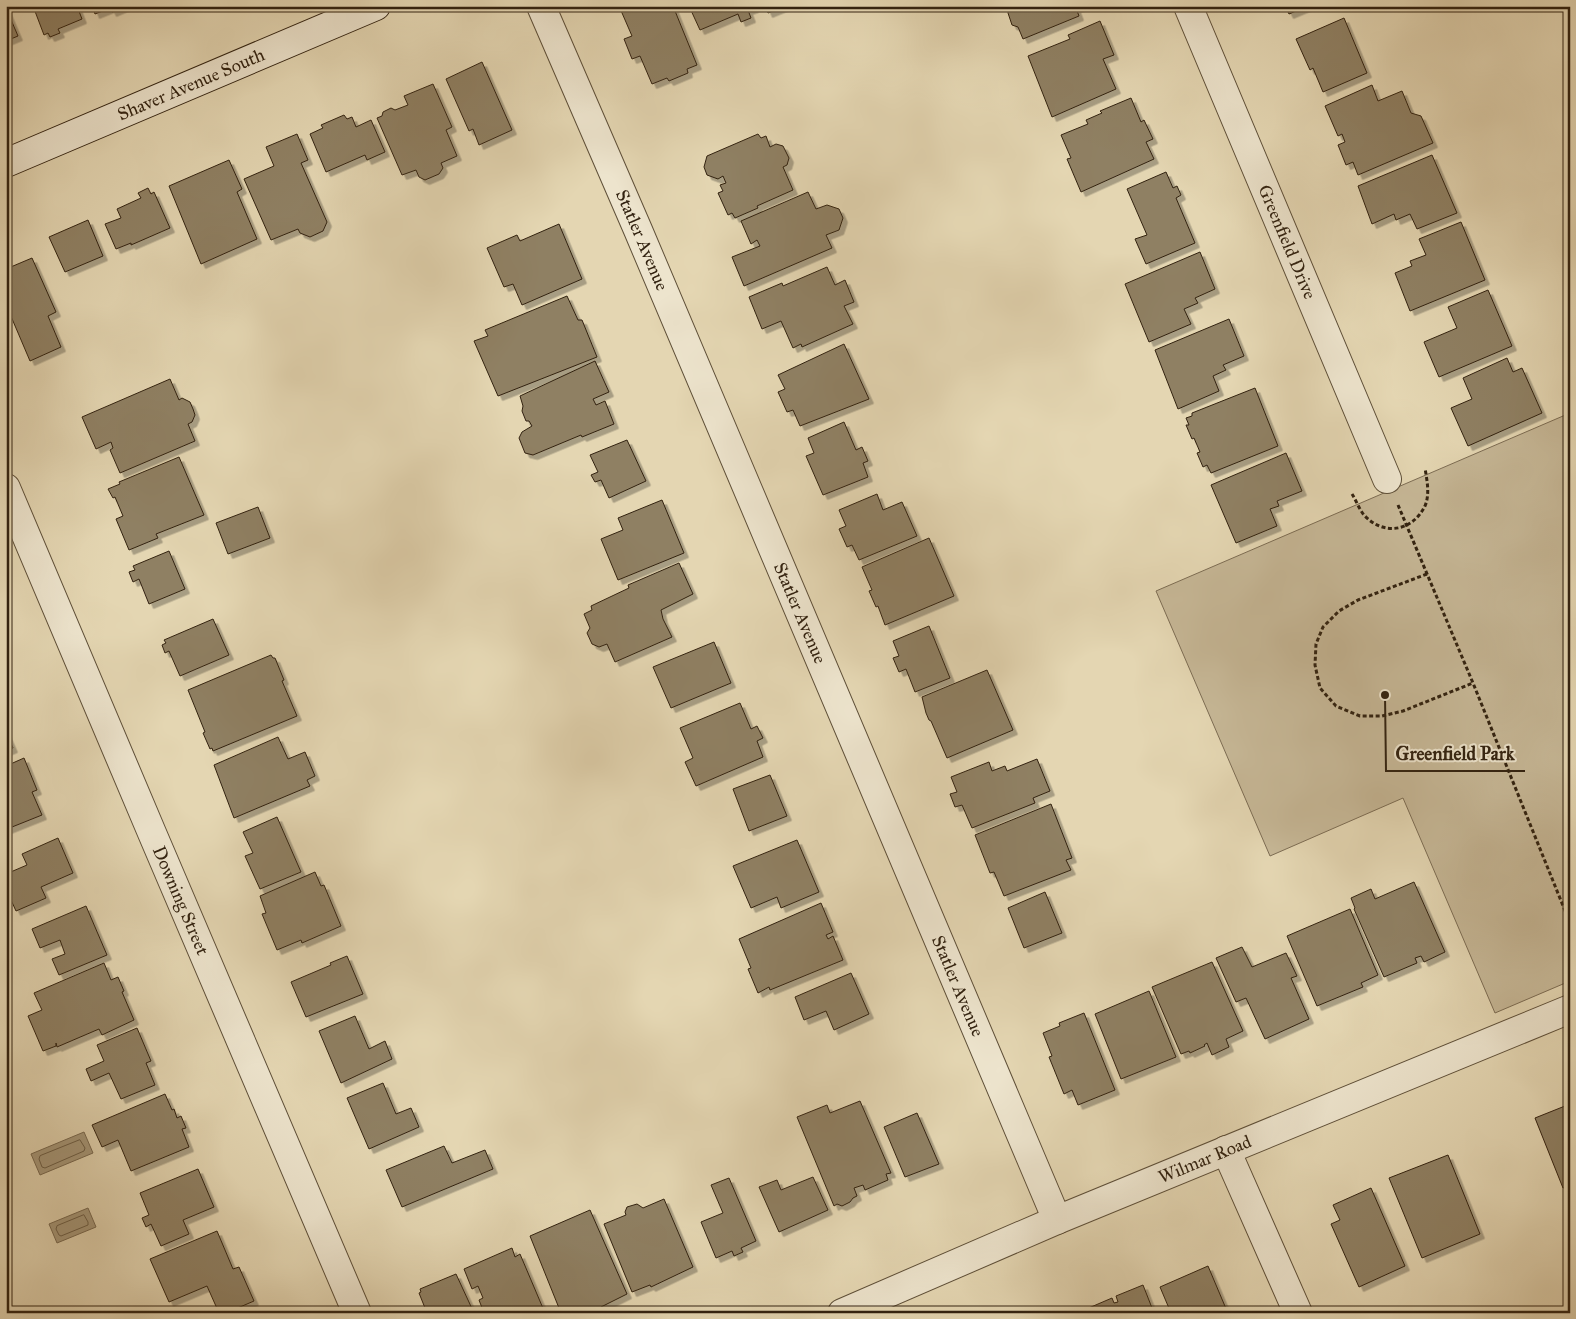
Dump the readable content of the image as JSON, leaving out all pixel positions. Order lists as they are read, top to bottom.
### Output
{
  "streets": {
    "street": [
      "Shaver Avenue South",
      "Statler Avenue",
      "Greenfield Drive",
      "Downing Street",
      "Wilmar Road"
    ]
  },
  "crossings": [
    ["Statler Avenue", "Wilmar Road"]
  ],
  "places": ["Greenfield Park"]
}
